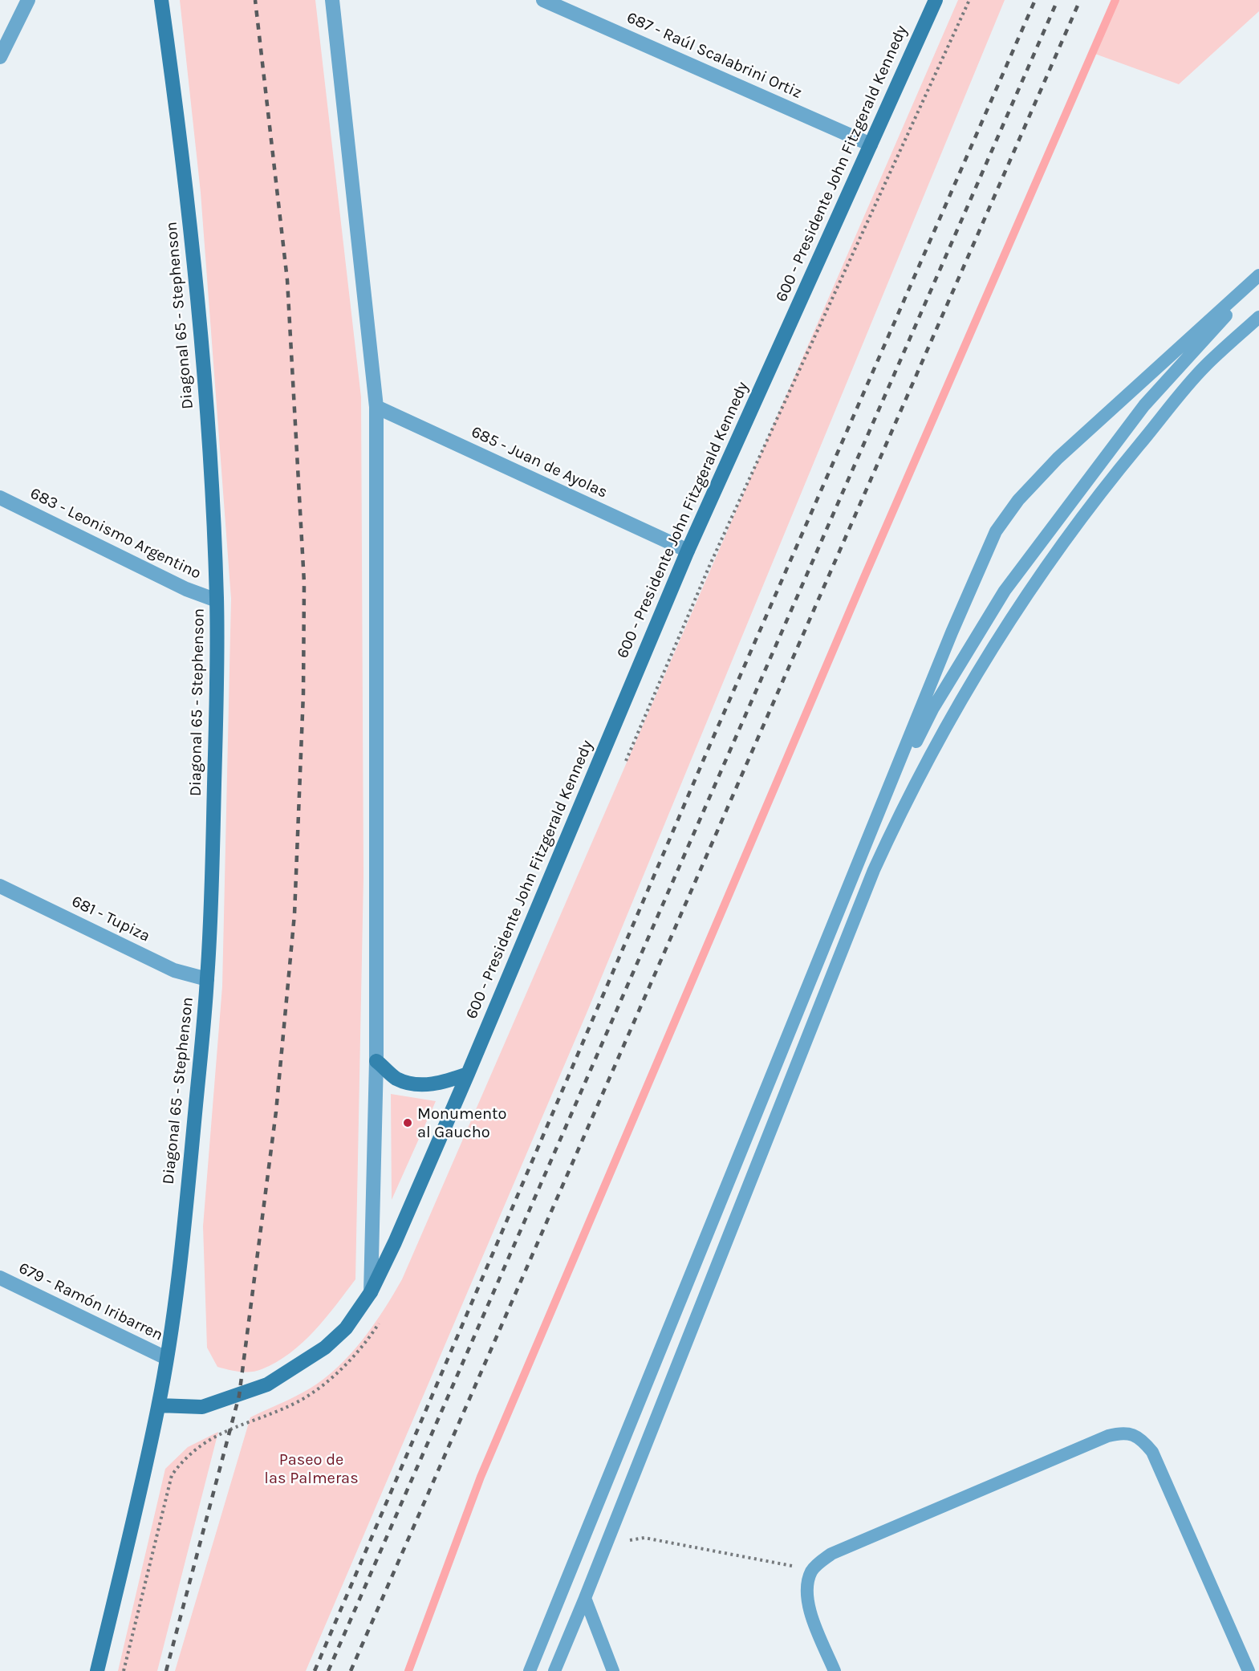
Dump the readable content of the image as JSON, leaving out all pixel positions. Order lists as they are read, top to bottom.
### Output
{
  "streets": {
    "street": [
      "687 - Raúl Scalabrini Ortiz",
      "600 - Presidente John Fitzgerald Kennedy",
      "Diagonal 65 - Stephenson",
      "685 - Juan de Ayolas",
      "683 - Leonismo Argentino",
      "681 - Tupiza",
      "679 - Ramón Iribarren"
    ]
  },
  "crossings": [
    ["687 - Raúl Scalabrini Ortiz", "600 - Presidente John Fitzgerald Kennedy"],
    ["600 - Presidente John Fitzgerald Kennedy", "Diagonal 65 - Stephenson"],
    ["600 - Presidente John Fitzgerald Kennedy", "685 - Juan de Ayolas"],
    ["Diagonal 65 - Stephenson", "683 - Leonismo Argentino"],
    ["Diagonal 65 - Stephenson", "681 - Tupiza"],
    ["Diagonal 65 - Stephenson", "679 - Ramón Iribarren"]
  ],
  "parks": ["Paseo de las Palmeras"],
  "places": ["Monumento al Gaucho"]
}
